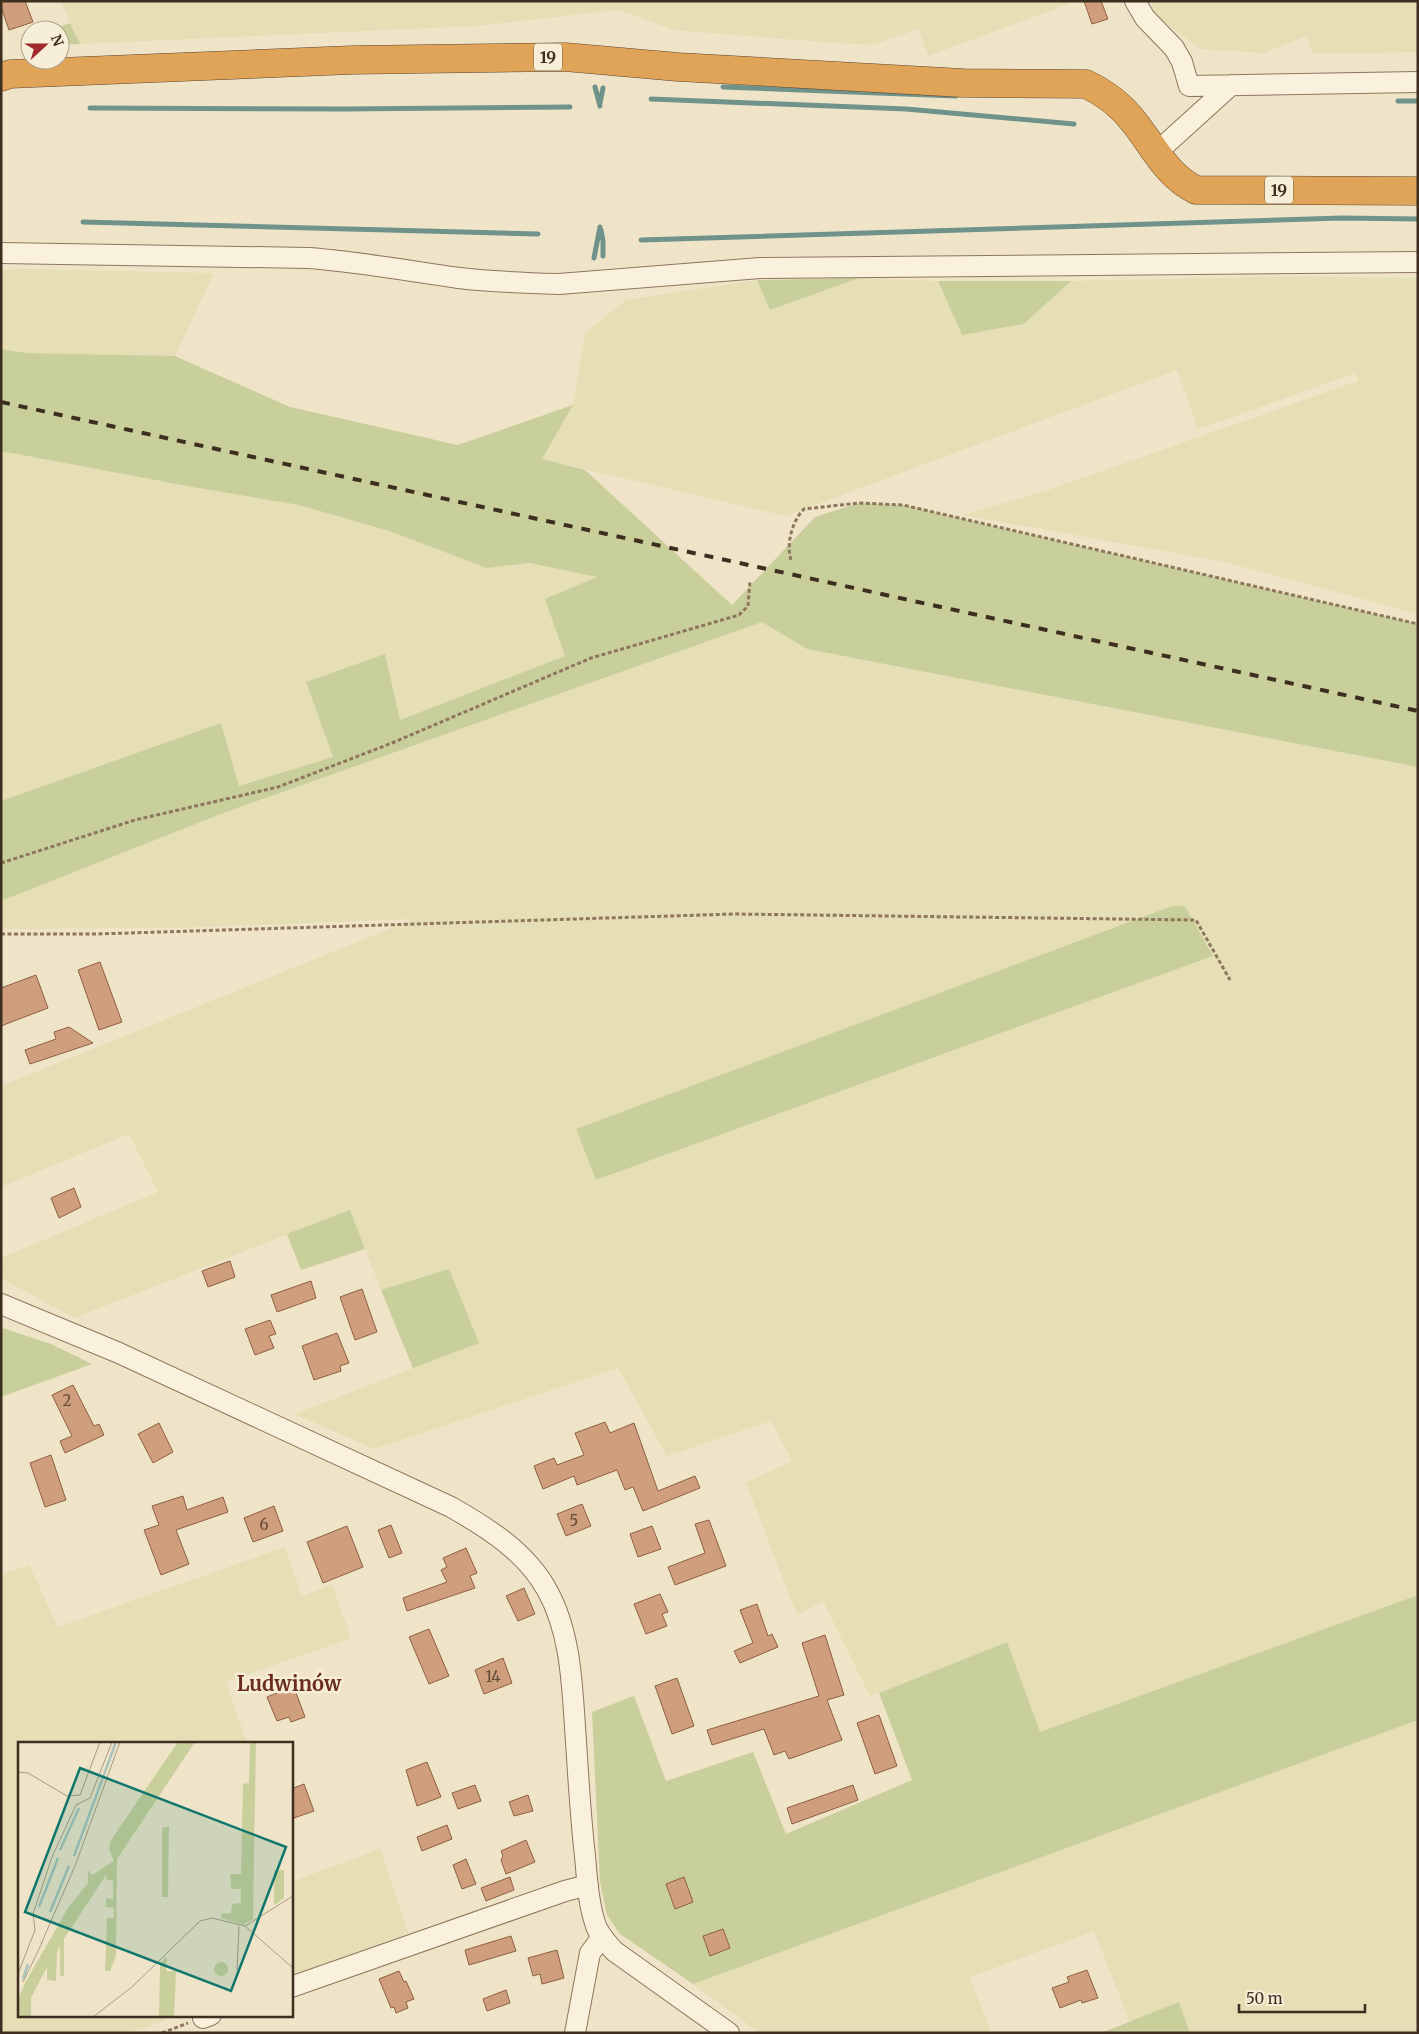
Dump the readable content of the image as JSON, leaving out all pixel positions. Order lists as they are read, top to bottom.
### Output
{
  "streets": {
    "highway": ["19"]
  },
  "districts": ["Ludwinów"],
  "house_numbers": [
    "2",
    "5",
    "6",
    "14"
  ],
  "scale_bar": "50 m",
  "north": "right"
}
